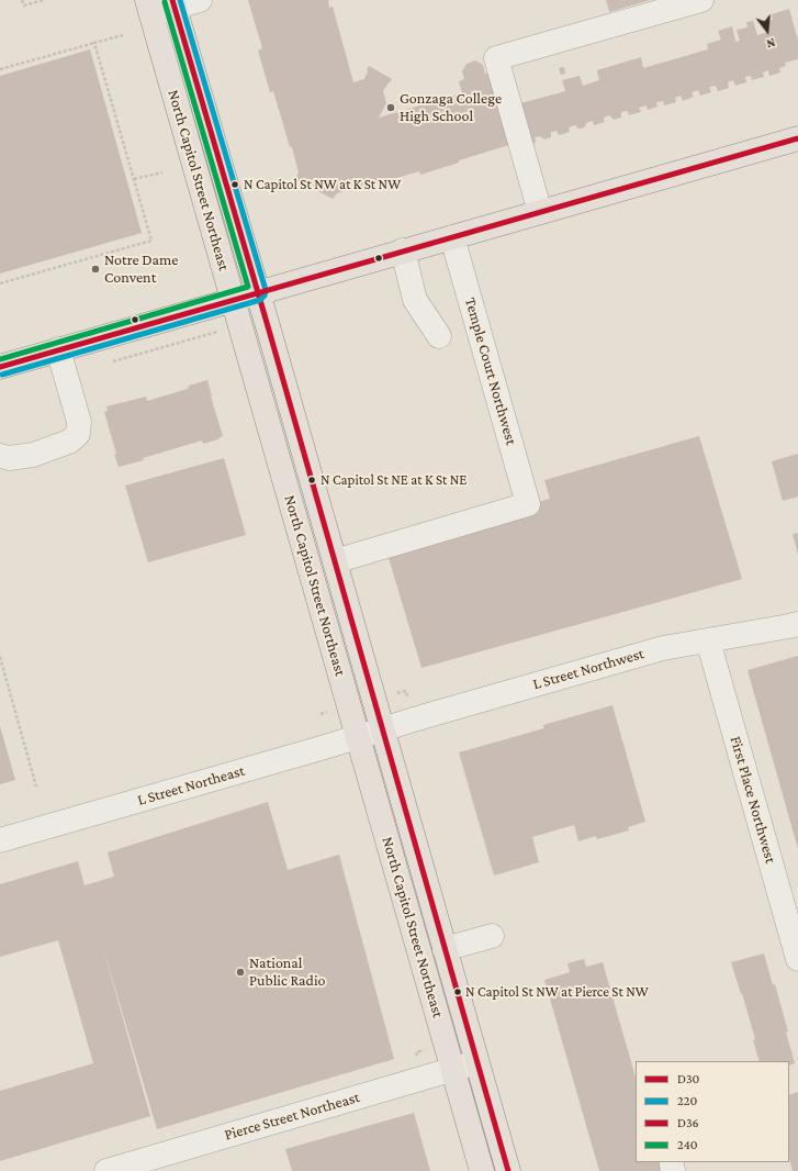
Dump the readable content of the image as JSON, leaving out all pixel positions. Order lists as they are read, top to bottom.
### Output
{
  "streets": {
    "main road": ["North Capitol Street Northeast"],
    "street": [
      "Temple Court Northwest",
      "L Street Northwest",
      "L Street Northeast",
      "First Place Northwest",
      "Pierce Street Northeast"
    ]
  },
  "crossings": [
    ["North Capitol Street Northeast", "L Street Northeast"],
    ["North Capitol Street Northeast", "Pierce Street Northeast"],
    ["L Street Northwest", "L Street Northeast"],
    ["L Street Northwest", "First Place Northwest"]
  ],
  "places": [
    "Gonzaga College High School",
    "N Capitol St NW at K St NW",
    "Notre Dame Convent",
    "N Capitol St NE at K St NE",
    "National Public Radio",
    "N Capitol St NW at Pierce St NW"
  ],
  "lines": [
    "transit line D30",
    "transit line 220",
    "transit line 240",
    "transit line D36"
  ],
  "legend": [
    "D30",
    "220",
    "D36",
    "240"
  ],
  "north": "bottom"
}
